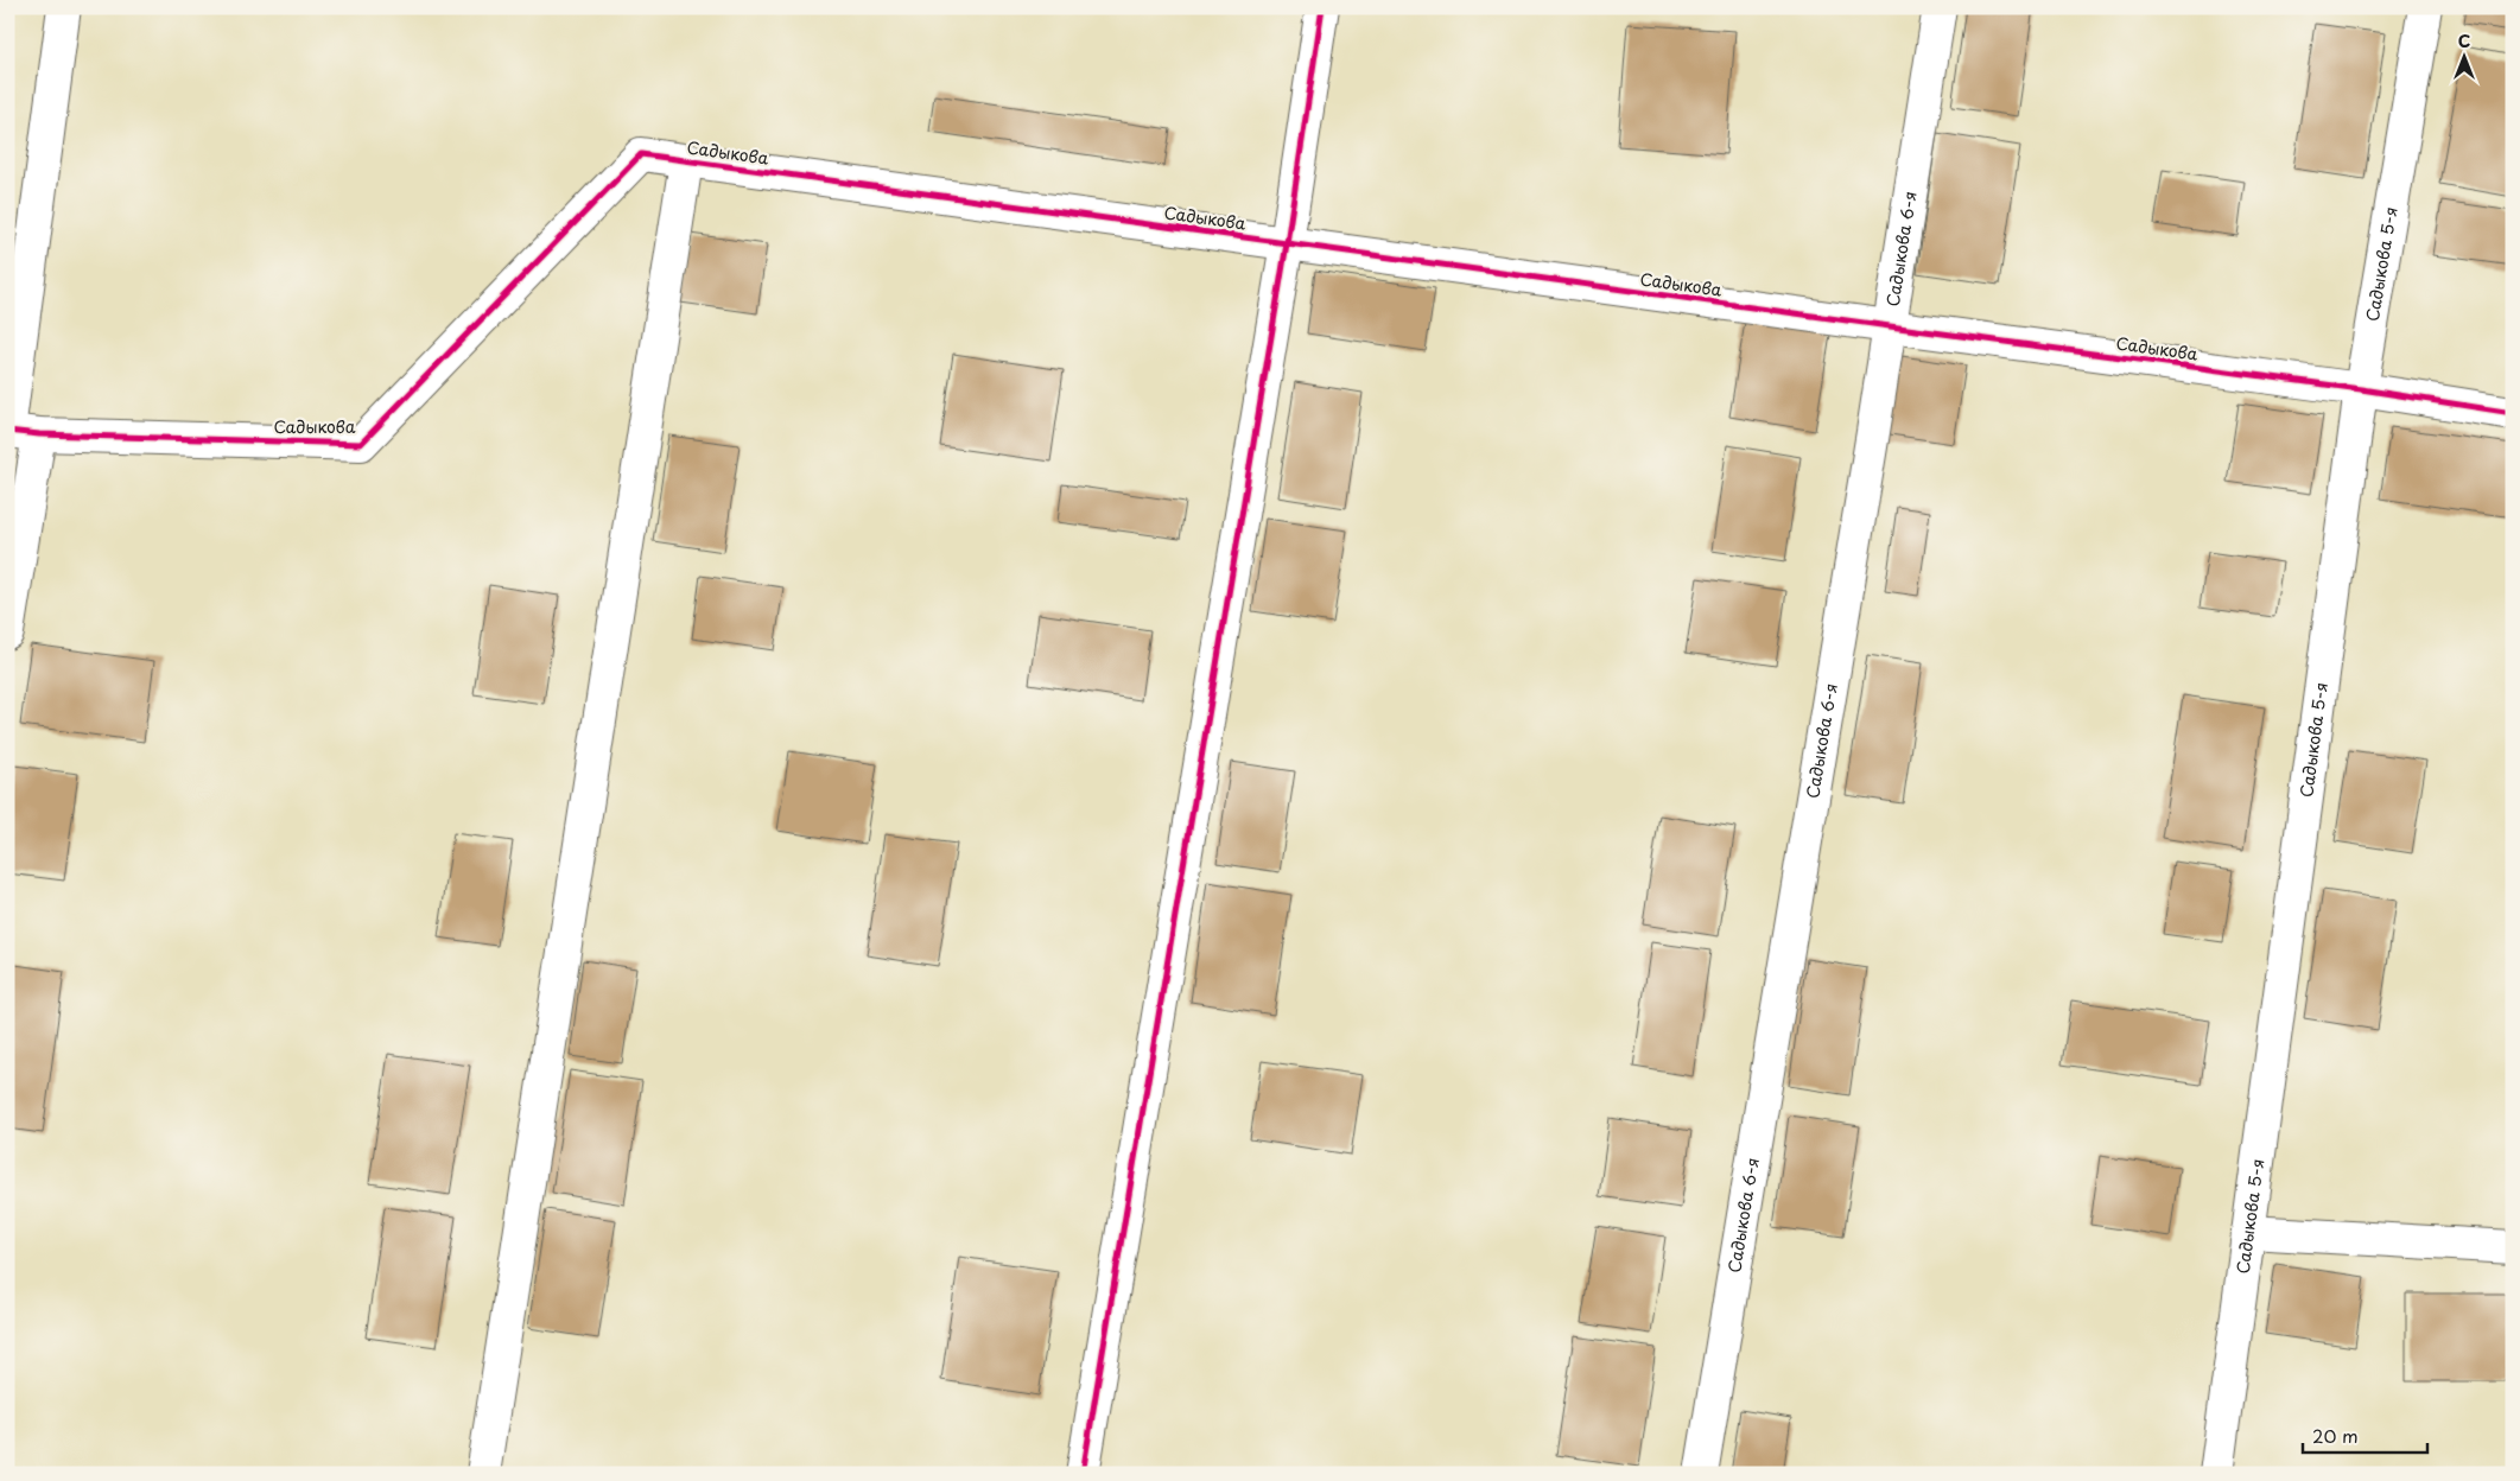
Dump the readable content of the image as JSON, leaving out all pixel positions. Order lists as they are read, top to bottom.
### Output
{
  "streets": {
    "street": ["Садыкова", "Садыкова 6-я", "Садыкова 5-я"]
  },
  "crossings": [
    ["Садыкова", "Садыкова 6-я"],
    ["Садыкова", "Садыкова 5-я"]
  ],
  "scale_bar": "20 m",
  "north": "top"
}
